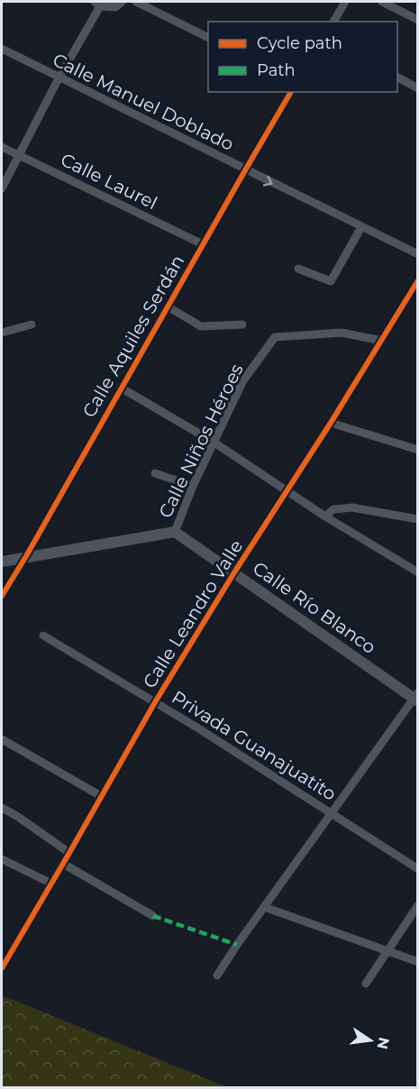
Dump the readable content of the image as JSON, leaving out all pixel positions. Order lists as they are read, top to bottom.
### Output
{
  "streets": {
    "street": [
      "Calle Manuel Doblado",
      "Calle Laurel",
      "Calle Aquiles Serdán",
      "Calle Niños Héroes",
      "Calle Río Blanco",
      "Calle Leandro Valle",
      "Privada Guanajuatito"
    ]
  },
  "crossings": [
    ["Calle Manuel Doblado", "Calle Aquiles Serdán"],
    ["Calle Laurel", "Calle Aquiles Serdán"],
    ["Calle Niños Héroes", "Calle Río Blanco"],
    ["Calle Niños Héroes", "Calle Leandro Valle"],
    ["Calle Río Blanco", "Calle Leandro Valle"],
    ["Calle Leandro Valle", "Privada Guanajuatito"]
  ],
  "legend": ["Cycle path", "Path"],
  "north": "right"
}
